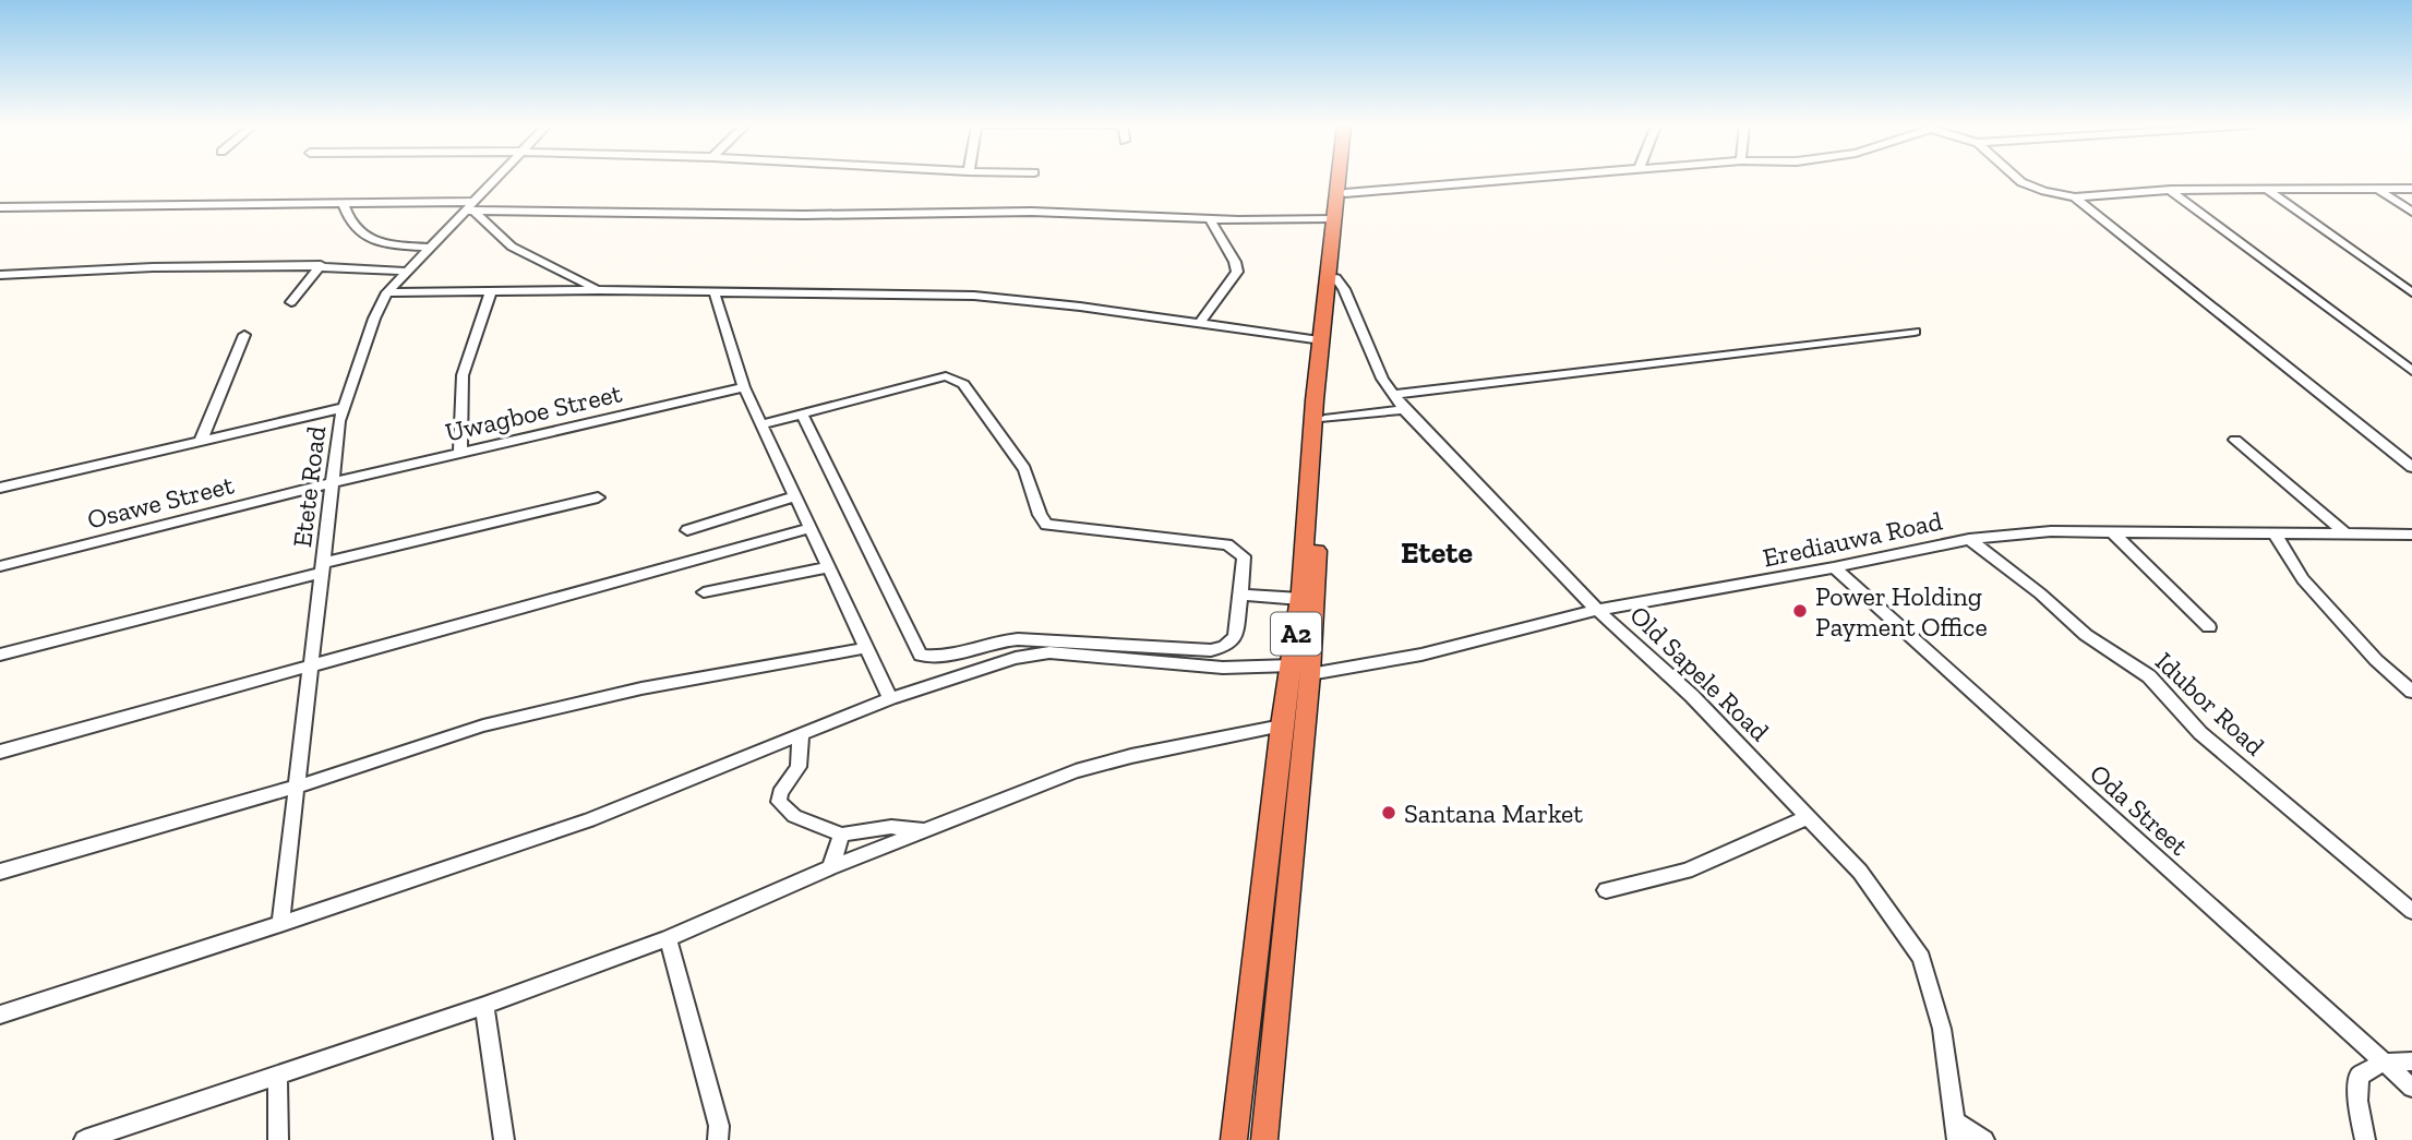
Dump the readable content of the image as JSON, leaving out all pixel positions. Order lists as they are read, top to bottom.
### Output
{
  "streets": {
    "highway": ["A2"],
    "street": [
      "Uwagboe Street",
      "Etete Road",
      "Osawe Street",
      "Erediauwa Road",
      "Old Sapele Road",
      "Idubor Road",
      "Oda Street"
    ]
  },
  "crossings": [
    ["Uwagboe Street", "Etete Road"],
    ["Uwagboe Street", "Osawe Street"],
    ["Etete Road", "Osawe Street"],
    ["Erediauwa Road", "A2"],
    ["Erediauwa Road", "Old Sapele Road"],
    ["Erediauwa Road", "Idubor Road"],
    ["Erediauwa Road", "Oda Street"],
    ["A2", "Old Sapele Road"]
  ],
  "districts": ["Etete"],
  "places": ["Power Holding Payment Office", "Santana Market"]
}
